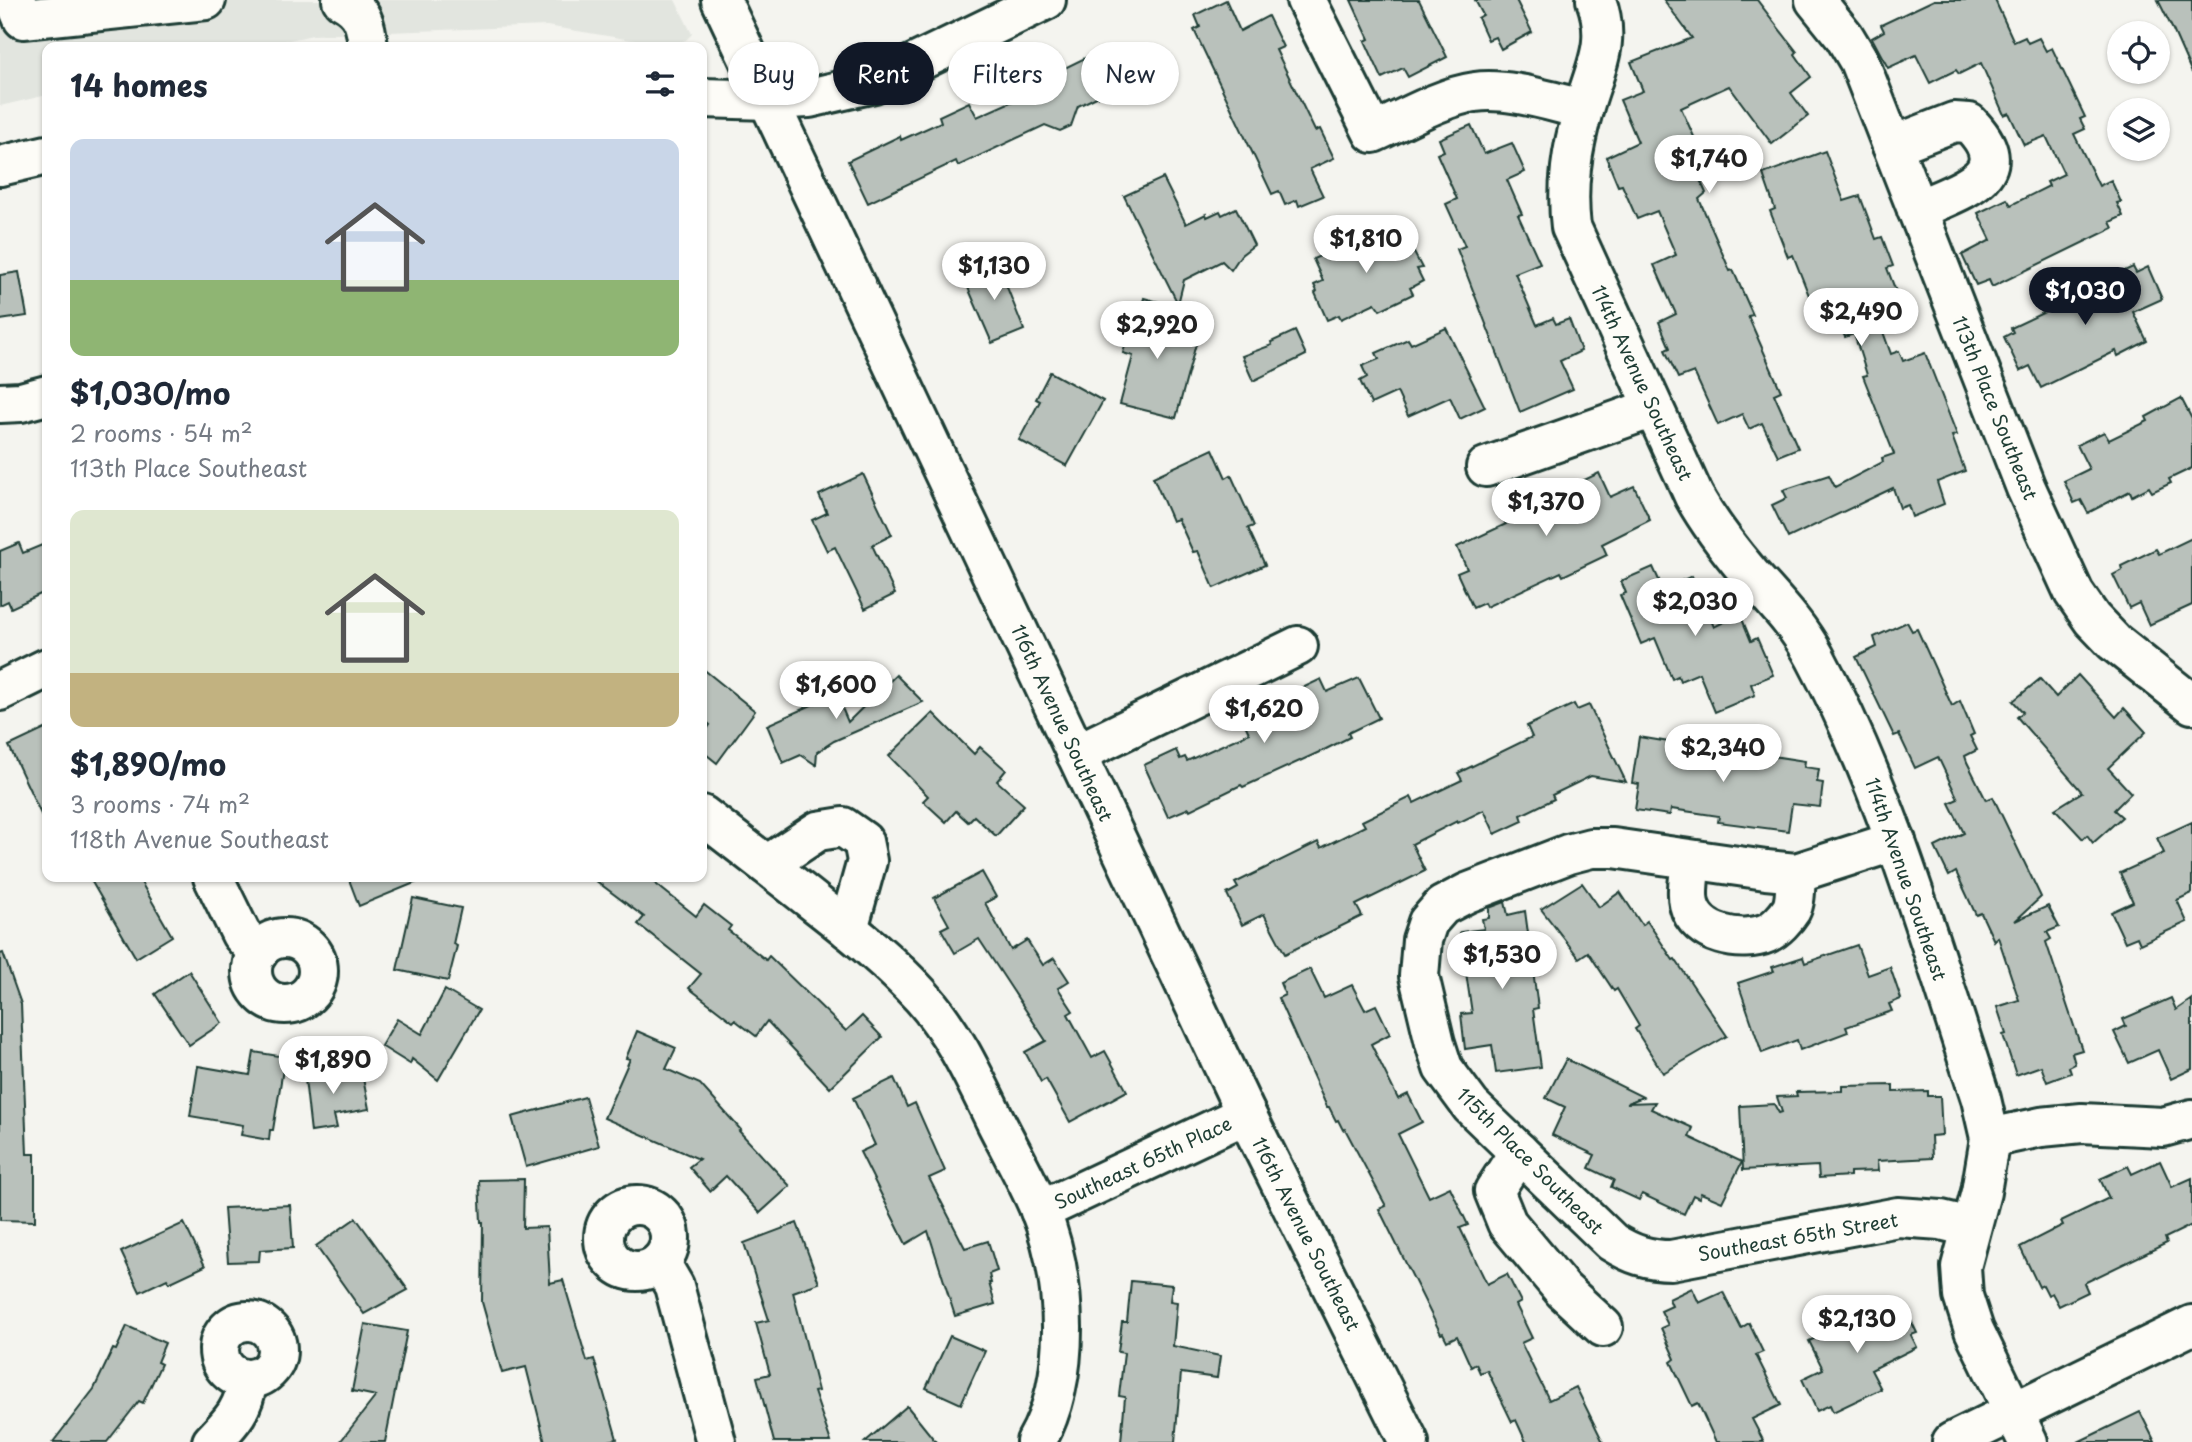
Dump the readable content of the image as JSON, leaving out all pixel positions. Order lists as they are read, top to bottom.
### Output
{
  "streets": {
    "street": [
      "114th Avenue Southeast",
      "113th Place Southeast",
      "116th Avenue Southeast",
      "115th Place Southeast",
      "Southeast 65th Place",
      "Southeast 65th Street"
    ]
  },
  "crossings": [
    ["114th Avenue Southeast", "Southeast 65th Street"],
    ["116th Avenue Southeast", "Southeast 65th Place"],
    ["115th Place Southeast", "Southeast 65th Street"]
  ],
  "page": {
    "chip": [
      "Buy",
      "Rent",
      "Filters",
      "New"
    ],
    "heading": "14 homes",
    "list": [
      {
        "name": "$1,030/mo",
        "note": "2 rooms · 54 m² · 113th Place Southeast"
      },
      {
        "name": "$1,890/mo",
        "note": "3 rooms · 74 m² · 118th Avenue Southeast"
      }
    ],
    "price": [
      "$1,740",
      "$1,810",
      "$1,130",
      "$1,030",
      "$2,490",
      "$2,920",
      "$1,370",
      "$2,030",
      "$1,600",
      "$1,620",
      "$2,340",
      "$1,530",
      "$1,890",
      "$2,130"
    ]
  }
}
